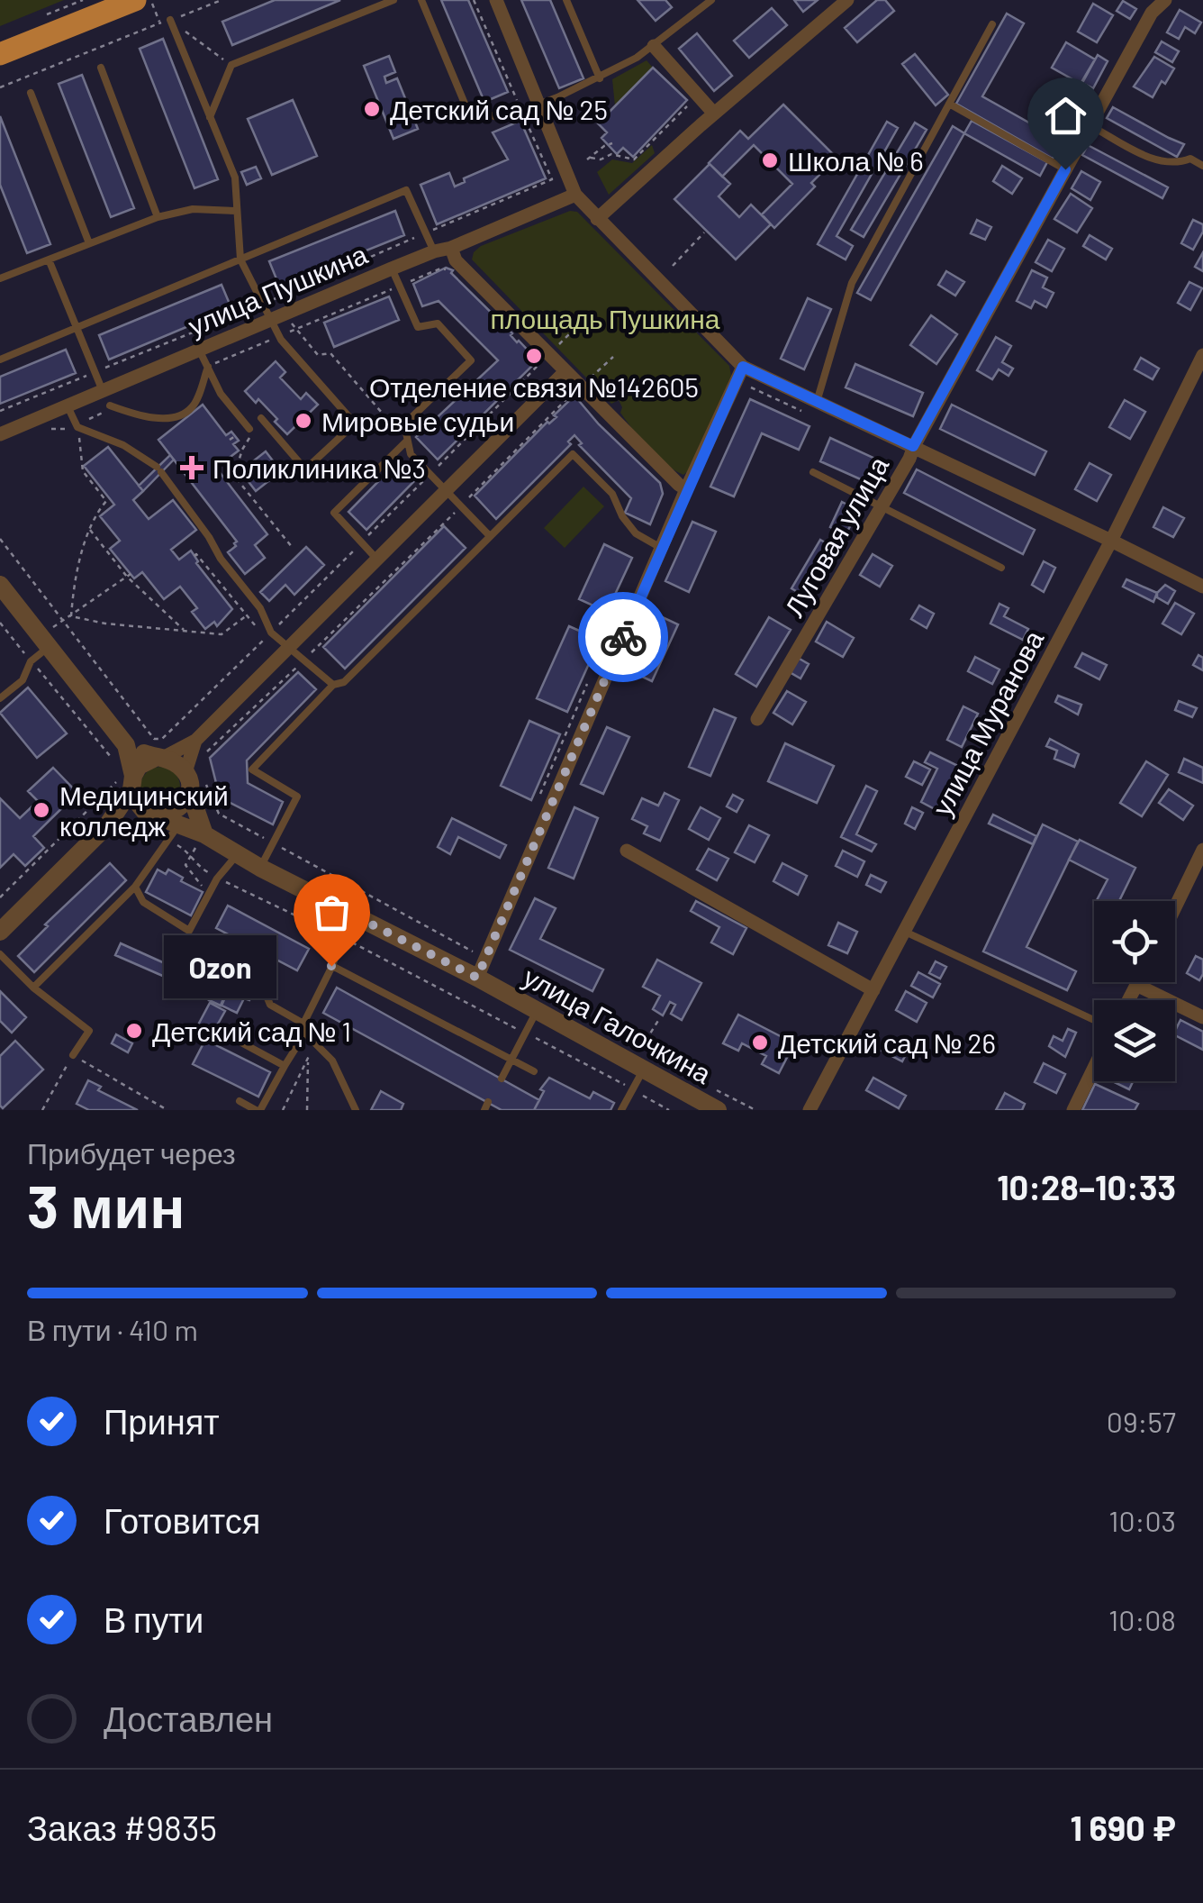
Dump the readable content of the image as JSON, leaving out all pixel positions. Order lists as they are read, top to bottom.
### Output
{
  "streets": {
    "street": [
      "улица Пушкина",
      "Луговая улица",
      "улица Муранова",
      "улица Галочкина"
    ]
  },
  "parks": ["площадь Пушкина"],
  "places": {
    "other": [
      "Детский сад № 25",
      "Школа № 6",
      "Отделение связи №142605",
      "Мировые судьи",
      "Медицинский колледж",
      "Ozon",
      "Детский сад № 1",
      "Детский сад № 26"
    ],
    "health": ["Поликлиника №3"]
  },
  "page": {
    "bubble": "Ozon",
    "heading": ["3 мин", "Прибудет через", "10:28–10:33"],
    "panel": ["Заказ #9835", "1 690 ₽"],
    "bar": "В пути · 410 m",
    "list": [
      ["Принят", "09:57"],
      ["Готовится", "10:03"],
      ["В пути", "10:08"],
      "Доставлен"
    ]
  }
}
